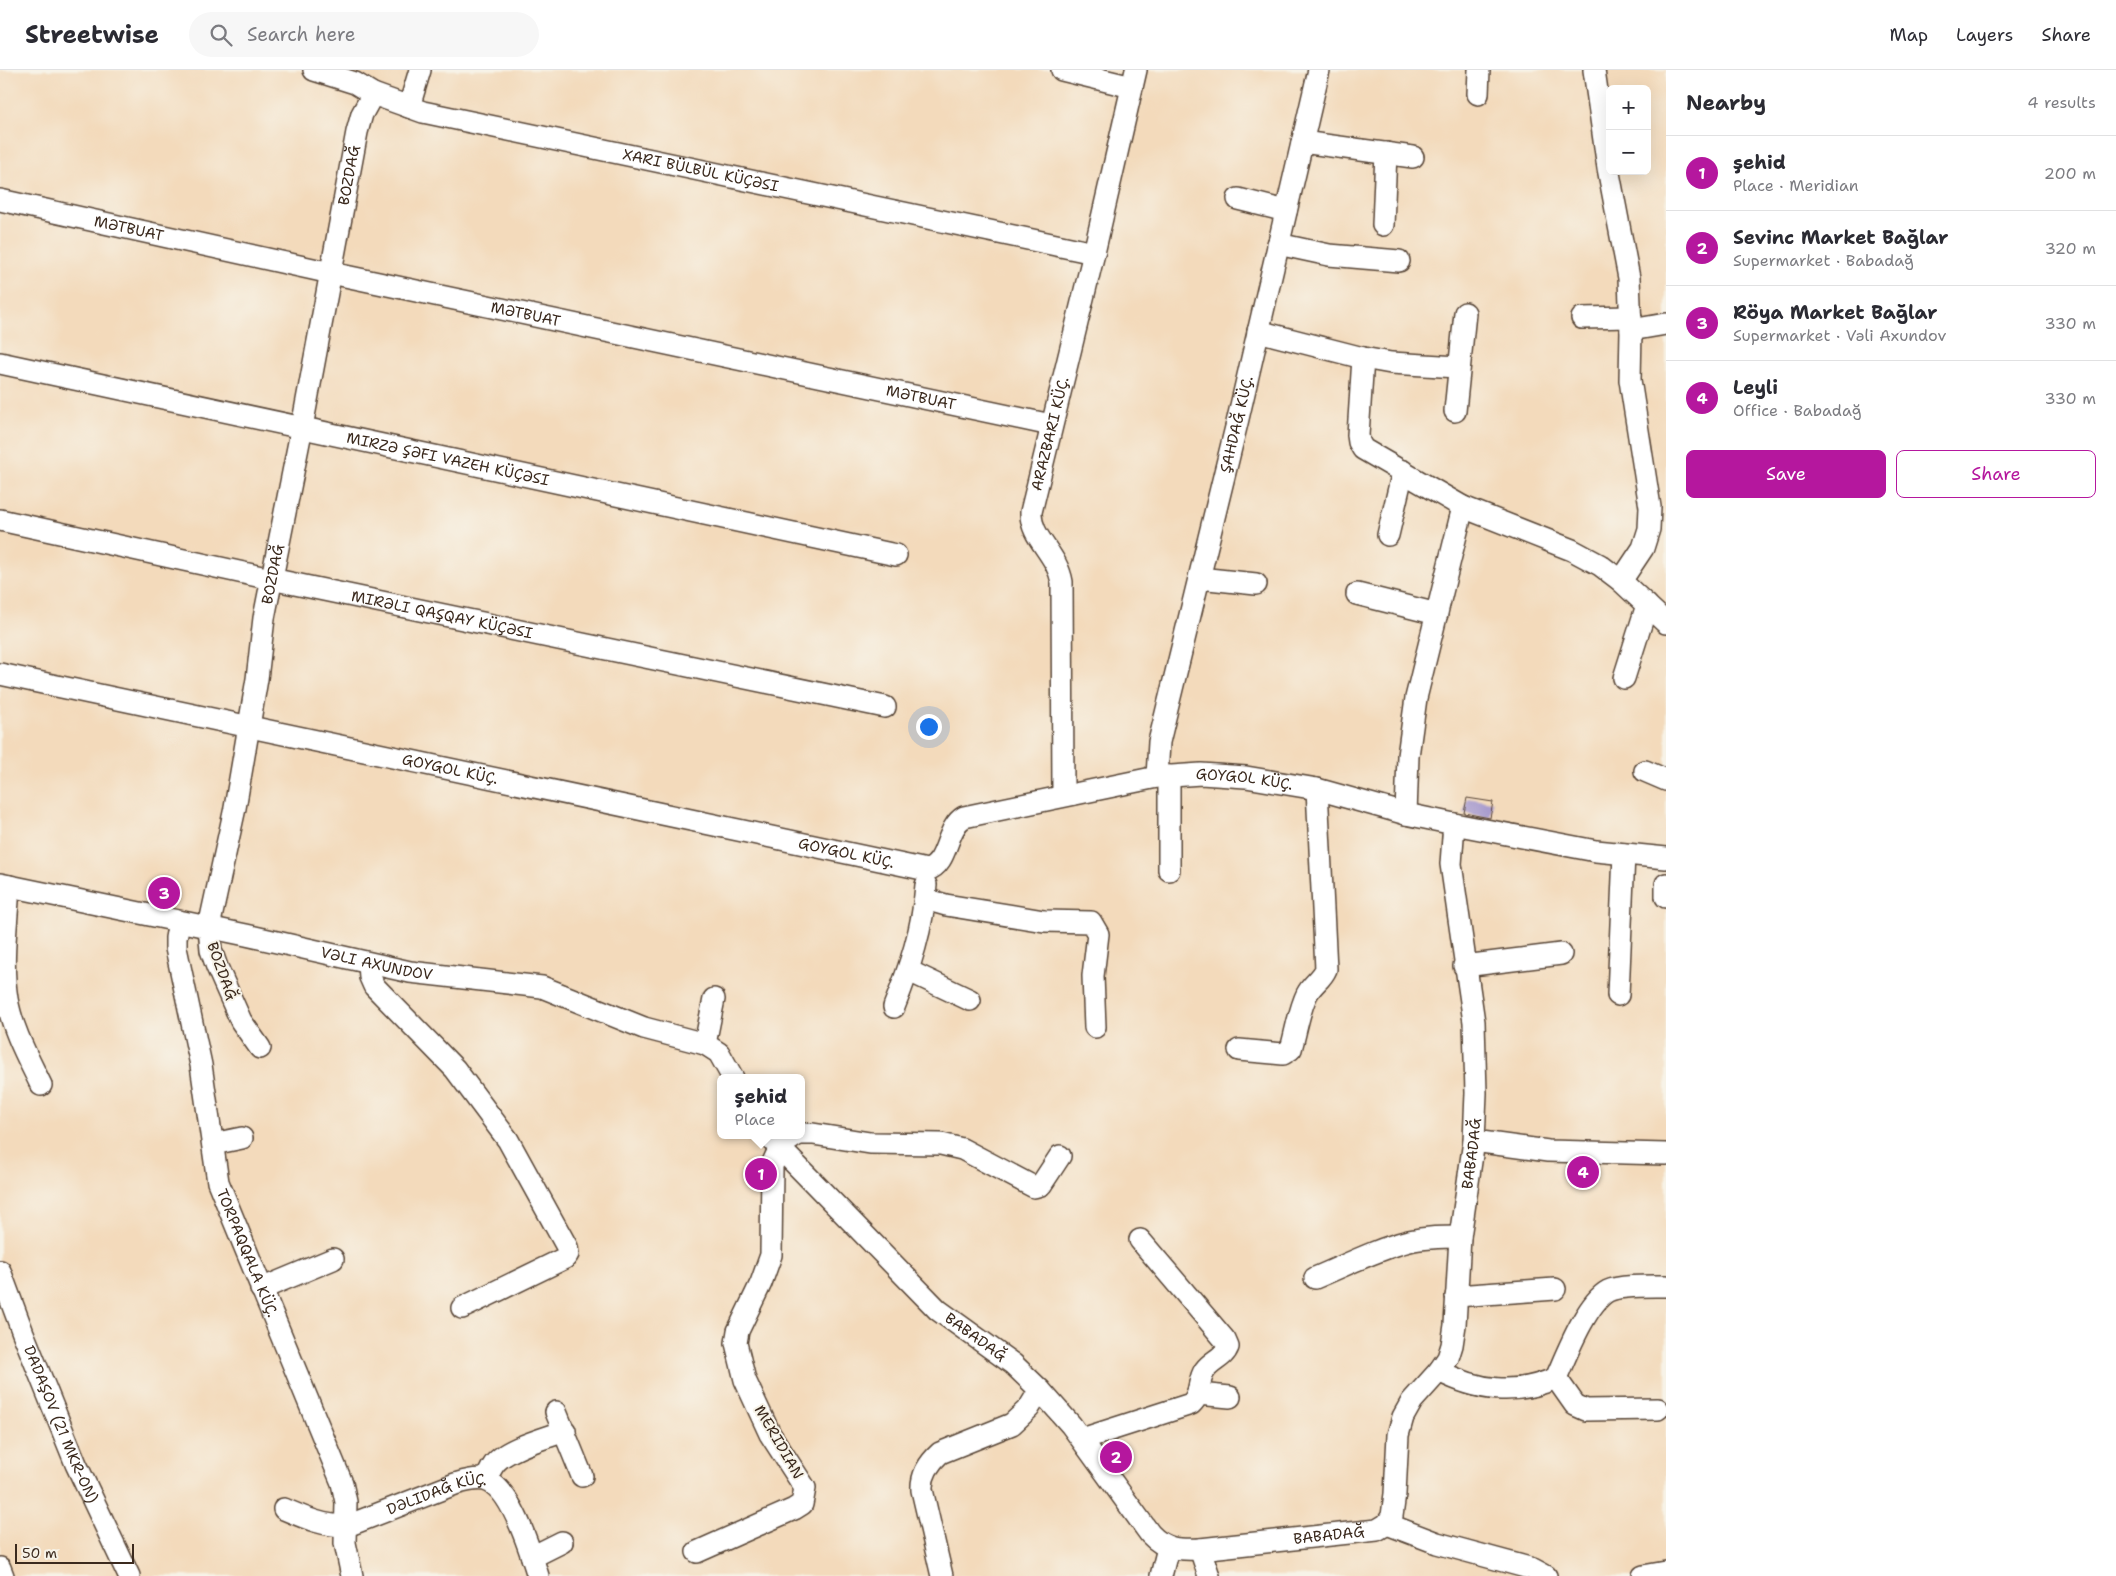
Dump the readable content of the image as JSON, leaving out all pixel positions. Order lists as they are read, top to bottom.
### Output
{
  "streets": {
    "street": [
      "BOZDAĞ",
      "MƏTBUAT",
      "ŞAHDAĞ KÜÇ.",
      "MIRZƏ ŞƏFI VAZEH KÜÇƏSI",
      "MIRƏLI QAŞQAY KÜÇƏSI",
      "GOYGOL KÜÇ.",
      "VƏLI AXUNDOV",
      "BABADAĞ",
      "TORPAQQALA KÜÇ.",
      "DADAŞOV (21 MKR-ON)",
      "MERIDIAN",
      "DƏLIDAĞ KÜÇ."
    ]
  },
  "crossings": [
    ["BOZDAĞ", "MƏTBUAT"],
    ["BOZDAĞ", "MIRZƏ ŞƏFI VAZEH KÜÇƏSI"],
    ["BOZDAĞ", "MIRƏLI QAŞQAY KÜÇƏSI"],
    ["BOZDAĞ", "GOYGOL KÜÇ."],
    ["BOZDAĞ", "VƏLI AXUNDOV"],
    ["ŞAHDAĞ KÜÇ.", "GOYGOL KÜÇ."],
    ["GOYGOL KÜÇ.", "BABADAĞ"],
    ["VƏLI AXUNDOV", "TORPAQQALA KÜÇ."],
    ["BABADAĞ", "MERIDIAN"],
    ["TORPAQQALA KÜÇ.", "DƏLIDAĞ KÜÇ."]
  ],
  "scale_bar": "50 m",
  "page": {
    "header": "Streetwise",
    "search": "Search here",
    "nav": ["Map", "Layers", "Share"],
    "heading": ["Nearby", "4 results"],
    "map_buttons": ["+", "−"],
    "list": [
      {
        "mark": "1",
        "name": "şehid",
        "note": "Place · Meridian",
        "value": "200 m"
      },
      {
        "mark": "2",
        "name": "Sevinc Market Bağlar",
        "note": "Supermarket · Babadağ",
        "value": "320 m"
      },
      {
        "mark": "3",
        "name": "Röya Market Bağlar",
        "note": "Supermarket · Vəli Axundov",
        "value": "330 m"
      },
      {
        "mark": "4",
        "name": "Leyli",
        "note": "Office · Babadağ",
        "value": "330 m"
      }
    ],
    "buttons": ["Save", "Share"],
    "pins": [
      "3",
      "4",
      "1",
      "2"
    ],
    "popup": ["şehid", "Place"],
    "scale": "50 m"
  }
}
